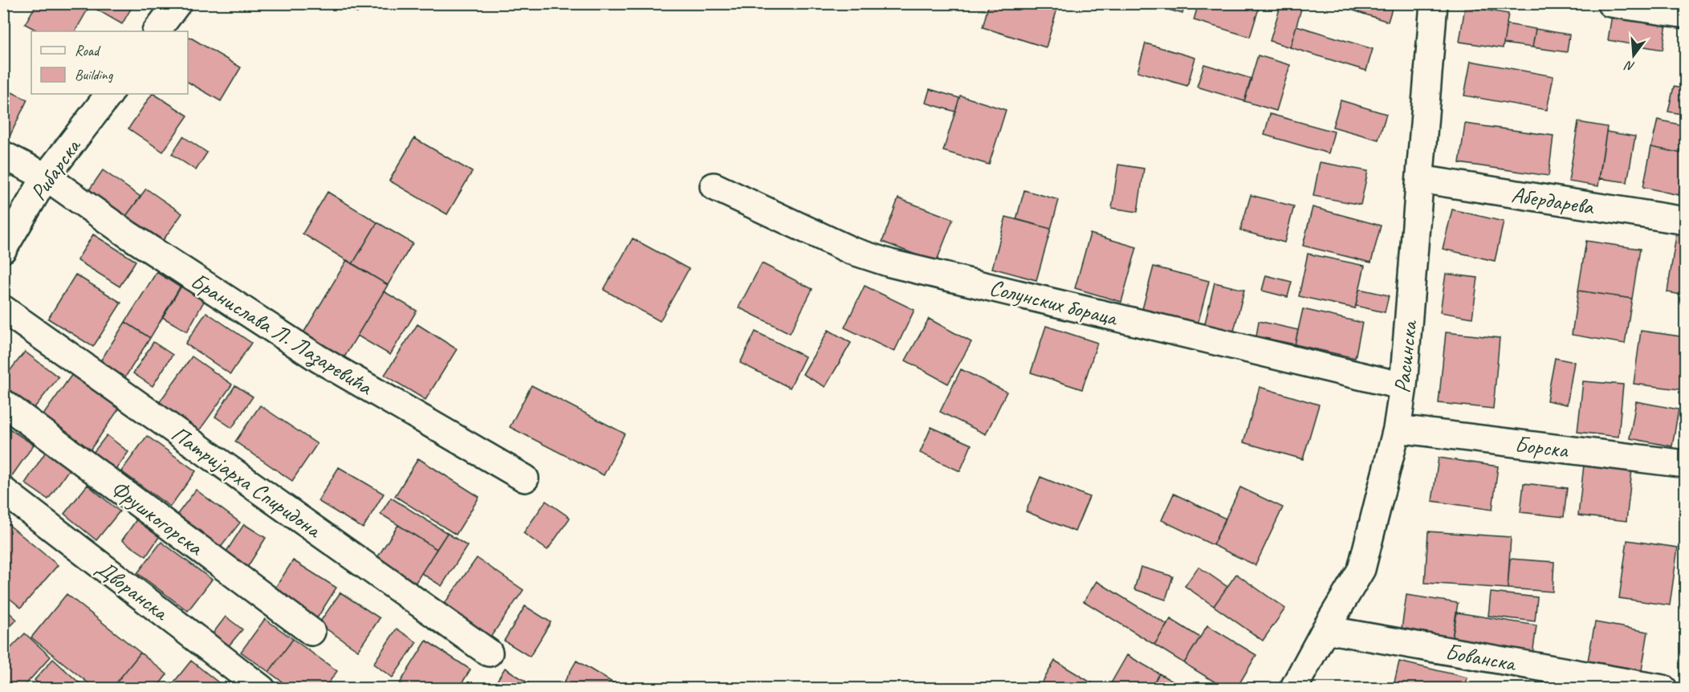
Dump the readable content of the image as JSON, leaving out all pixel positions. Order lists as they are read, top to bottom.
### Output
{
  "streets": {
    "street": [
      "Рибарска",
      "Абердарева",
      "Солунских бораца",
      "Бранислава Л. Лазаревића",
      "Расинска",
      "Борска",
      "Патријарха Спиридона",
      "Фрушкогорска",
      "Дворанска",
      "Бованска"
    ]
  },
  "crossings": [
    ["Рибарска", "Бранислава Л. Лазаревића"],
    ["Абердарева", "Расинска"],
    ["Солунских бораца", "Расинска"],
    ["Расинска", "Борска"],
    ["Расинска", "Бованска"]
  ],
  "legend": ["Road", "Building"],
  "north": "bottom"
}
